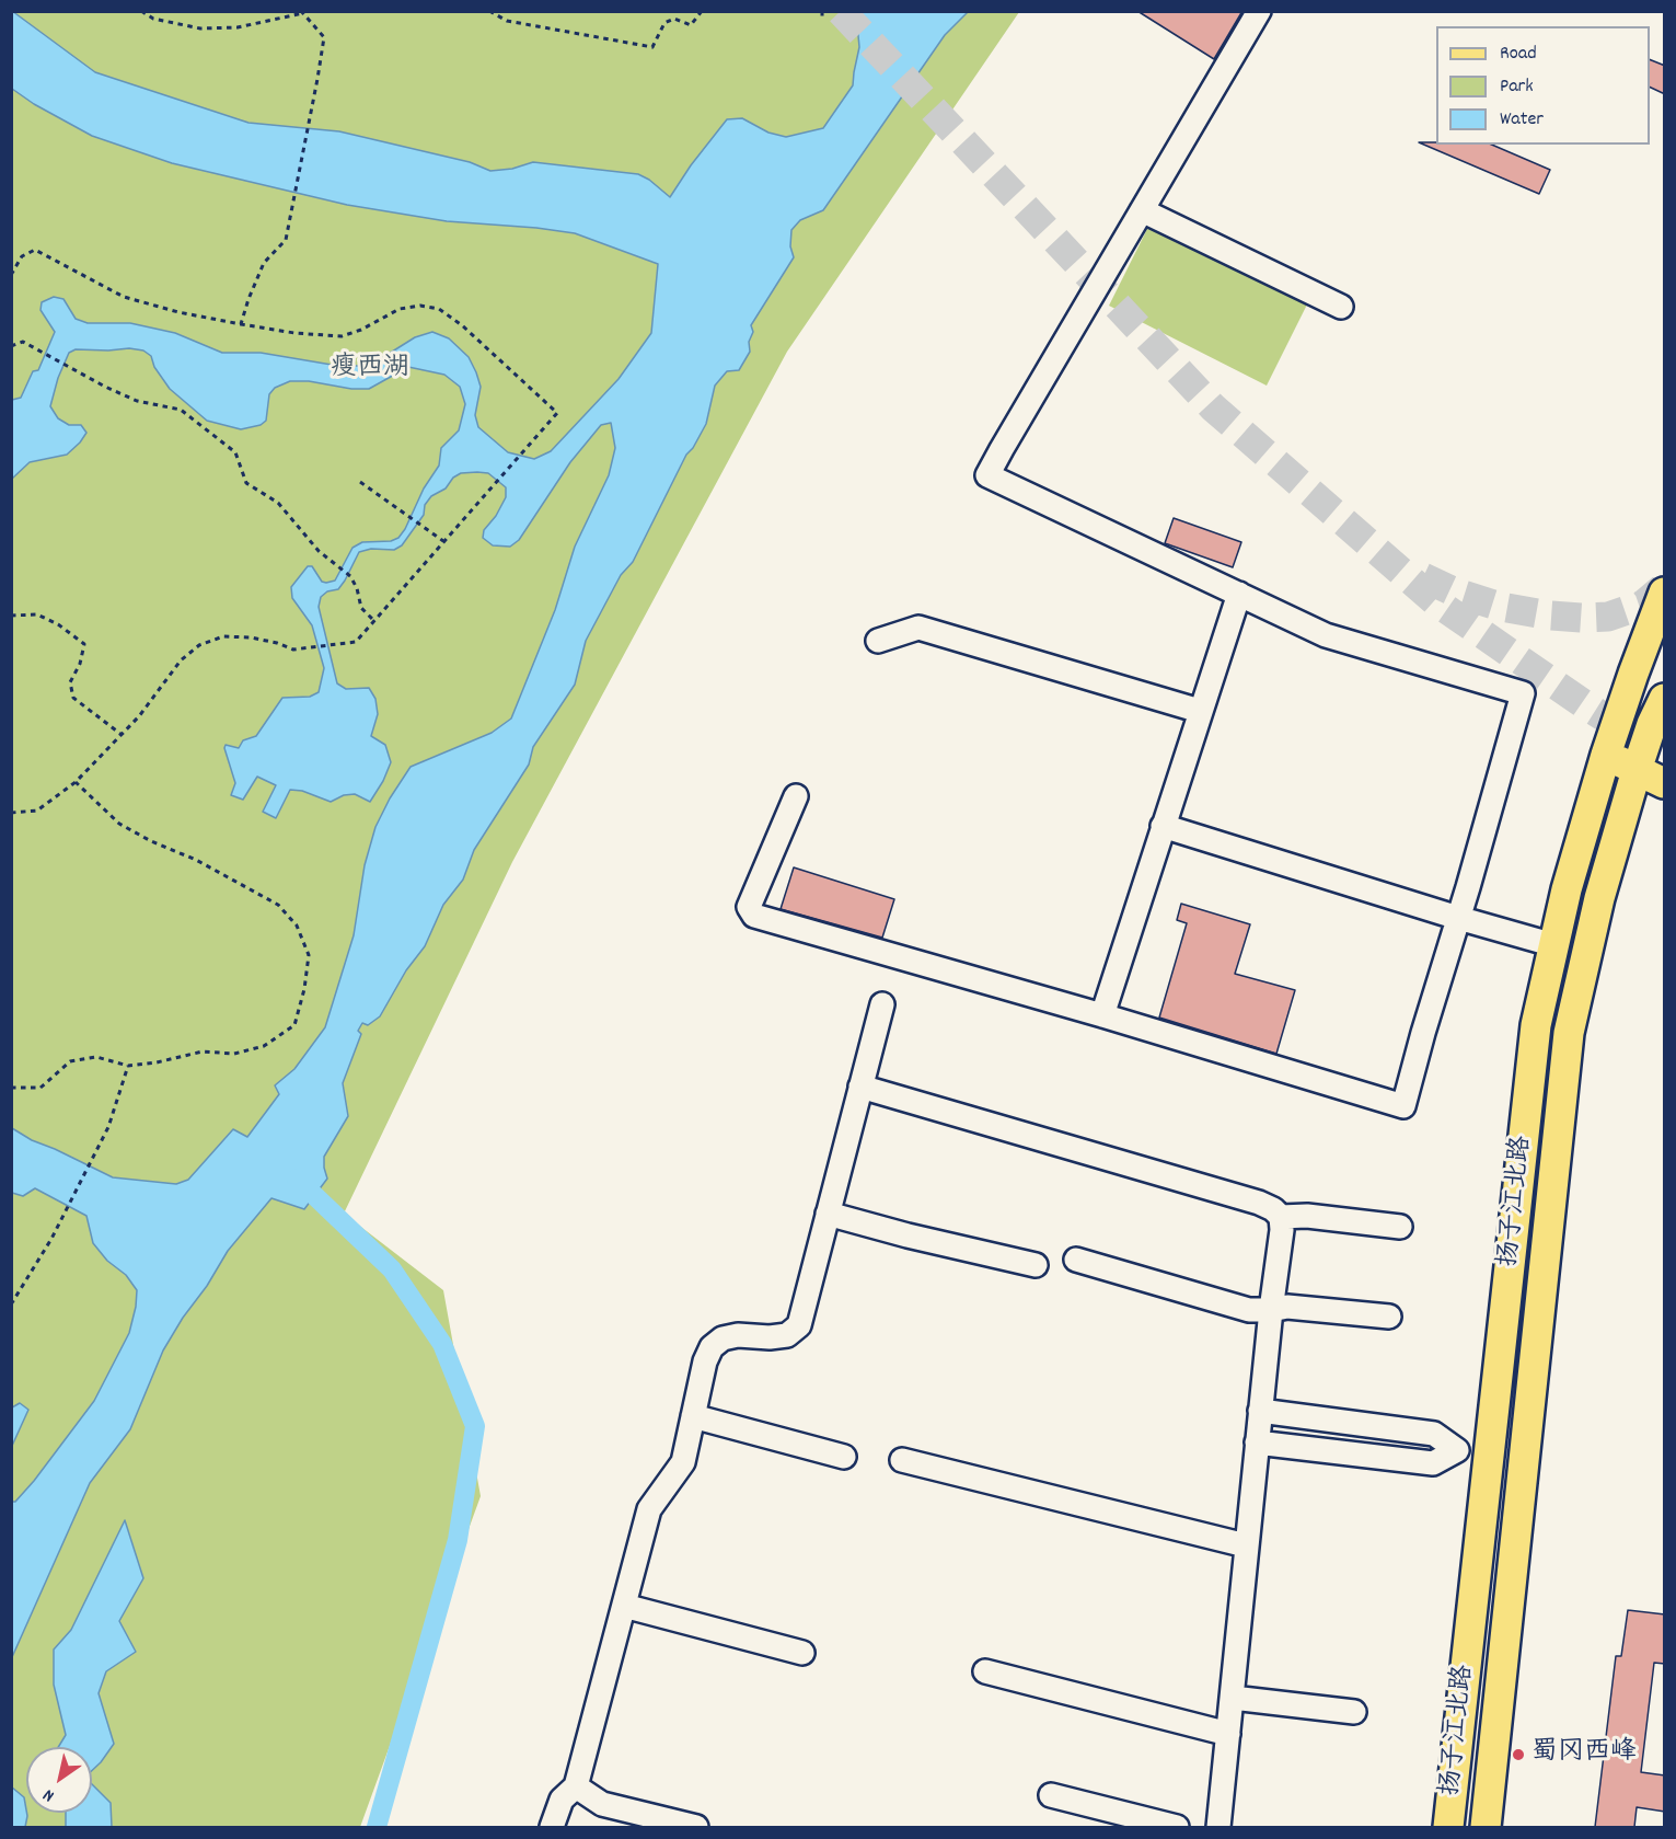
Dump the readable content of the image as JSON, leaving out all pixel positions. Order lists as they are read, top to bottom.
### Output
{
  "streets": {
    "main road": ["扬子江北路"]
  },
  "parks": ["瘦西湖"],
  "places": ["蜀冈西峰"],
  "legend": ["Road", "Park", "Water"],
  "north": "bottom left"
}
